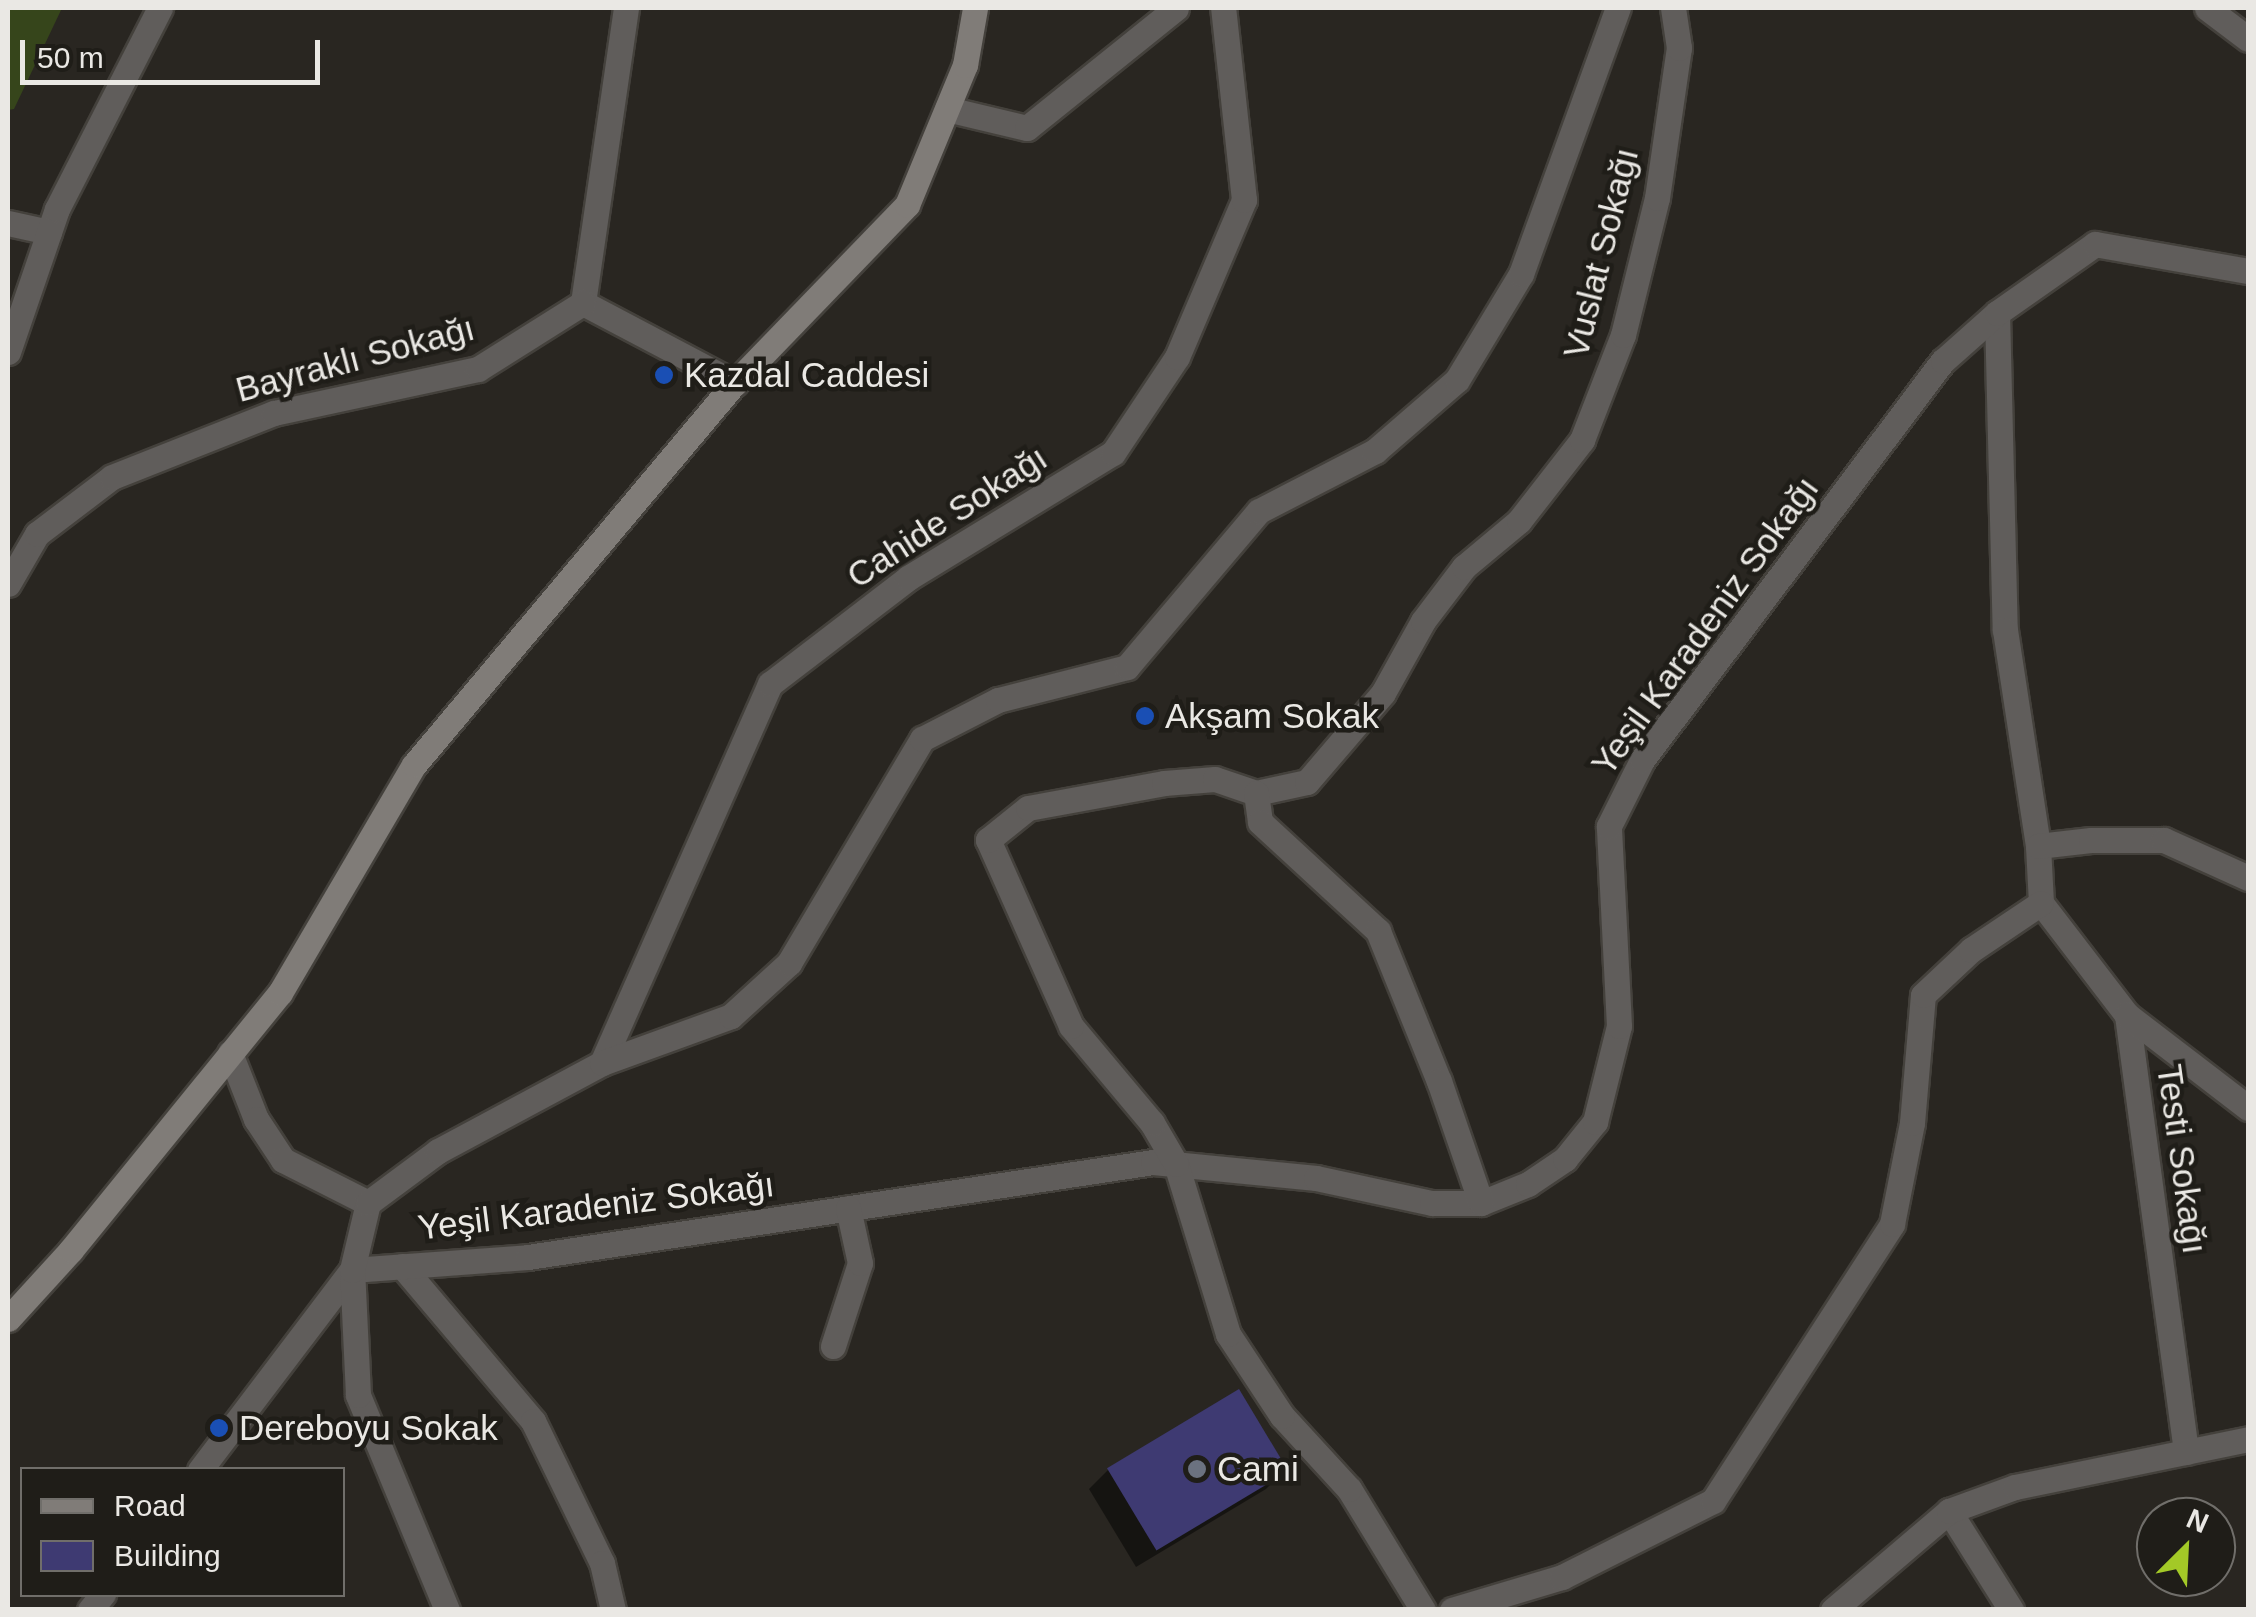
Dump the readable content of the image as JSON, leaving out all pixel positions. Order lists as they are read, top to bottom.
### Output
{
  "streets": {
    "street": [
      "Vuslat Sokağı",
      "Bayraklı Sokağı",
      "Cahide Sokağı",
      "Yeşil Karadeniz Sokağı",
      "Testi Sokağı"
    ]
  },
  "places": [
    "Kazdal Caddesi",
    "Akşam Sokak",
    "Dereboyu Sokak",
    "Cami"
  ],
  "legend": ["Road", "Building"],
  "scale_bar": "50 m",
  "north": "top right"
}
